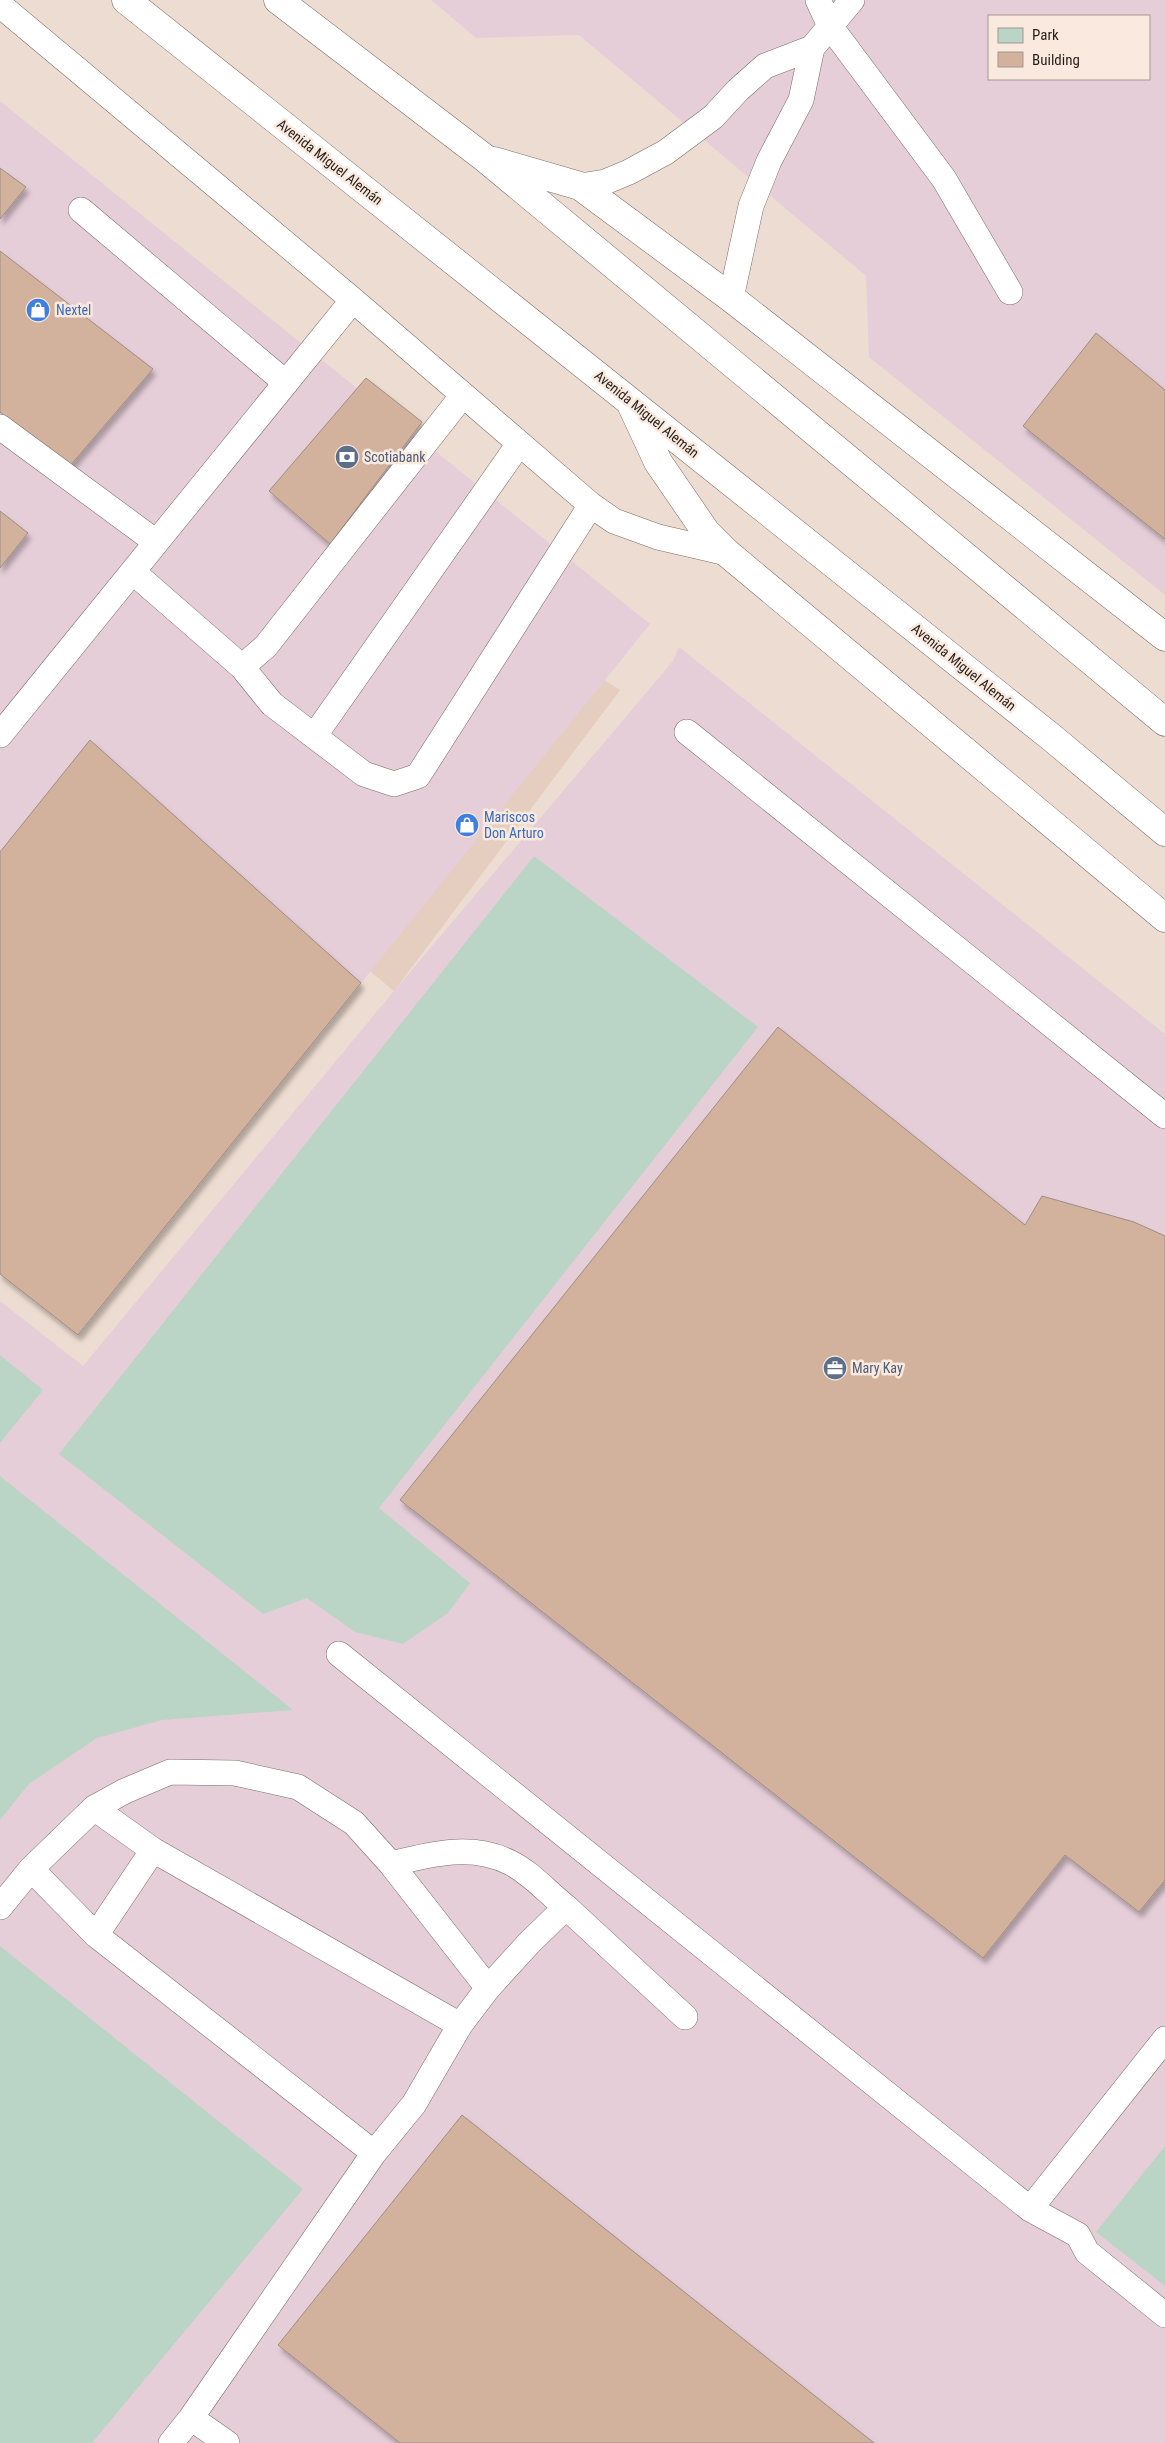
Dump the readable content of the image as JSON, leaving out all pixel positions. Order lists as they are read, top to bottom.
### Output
{
  "streets": {
    "highway": ["Avenida Miguel Alemán"]
  },
  "places": {
    "shop": ["Nextel", "Mariscos Don Arturo"],
    "bank": ["Scotiabank"],
    "office": ["Mary Kay"]
  },
  "legend": ["Park", "Building"]
}
